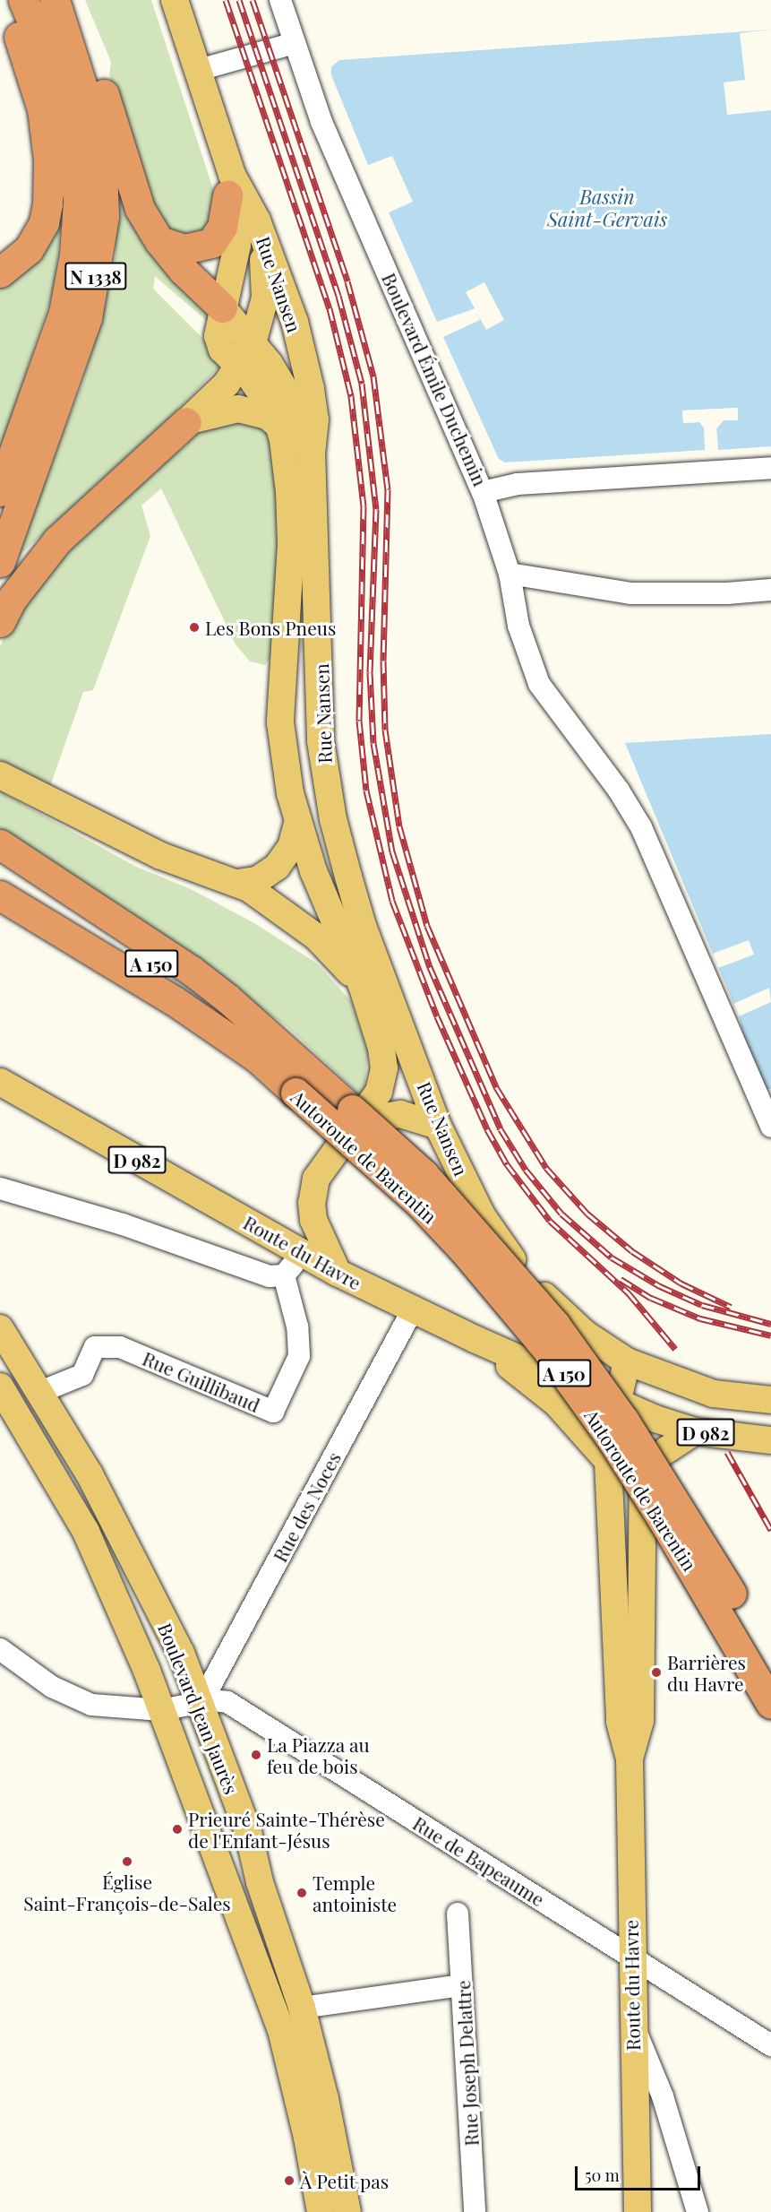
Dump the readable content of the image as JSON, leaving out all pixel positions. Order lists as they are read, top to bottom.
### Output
{
  "streets": {
    "highway": ["N 1338", "A 150", "Autoroute de Barentin"],
    "main road": [
      "Rue Nansen",
      "D 982",
      "Route du Havre",
      "Boulevard Jean Jaurès"
    ],
    "street": [
      "Boulevard Émile Duchemin",
      "Rue Guillibaud",
      "Rue des Noces",
      "Rue de Bapeaume",
      "Rue Joseph Delattre"
    ]
  },
  "crossings": [
    ["Rue Nansen", "Autoroute de Barentin"],
    ["Rue Nansen", "D 982"],
    ["Rue Nansen", "Route du Havre"],
    ["A 150", "Autoroute de Barentin"],
    ["D 982", "Route du Havre"],
    ["Route du Havre", "Rue des Noces"],
    ["Route du Havre", "Rue de Bapeaume"],
    ["Rue Guillibaud", "Boulevard Jean Jaurès"],
    ["Rue des Noces", "Boulevard Jean Jaurès"],
    ["Rue des Noces", "Rue de Bapeaume"],
    ["Boulevard Jean Jaurès", "Rue de Bapeaume"]
  ],
  "water": ["Bassin Saint-Gervais"],
  "places": [
    "Les Bons Pneus",
    "Barrières du Havre",
    "La Piazza au feu de bois",
    "Prieuré Sainte-Thérèse de l'Enfant-Jésus",
    "Église Saint-François-de-Sales",
    "Temple antoiniste",
    "À Petit pas"
  ],
  "scale_bar": "50 m"
}
